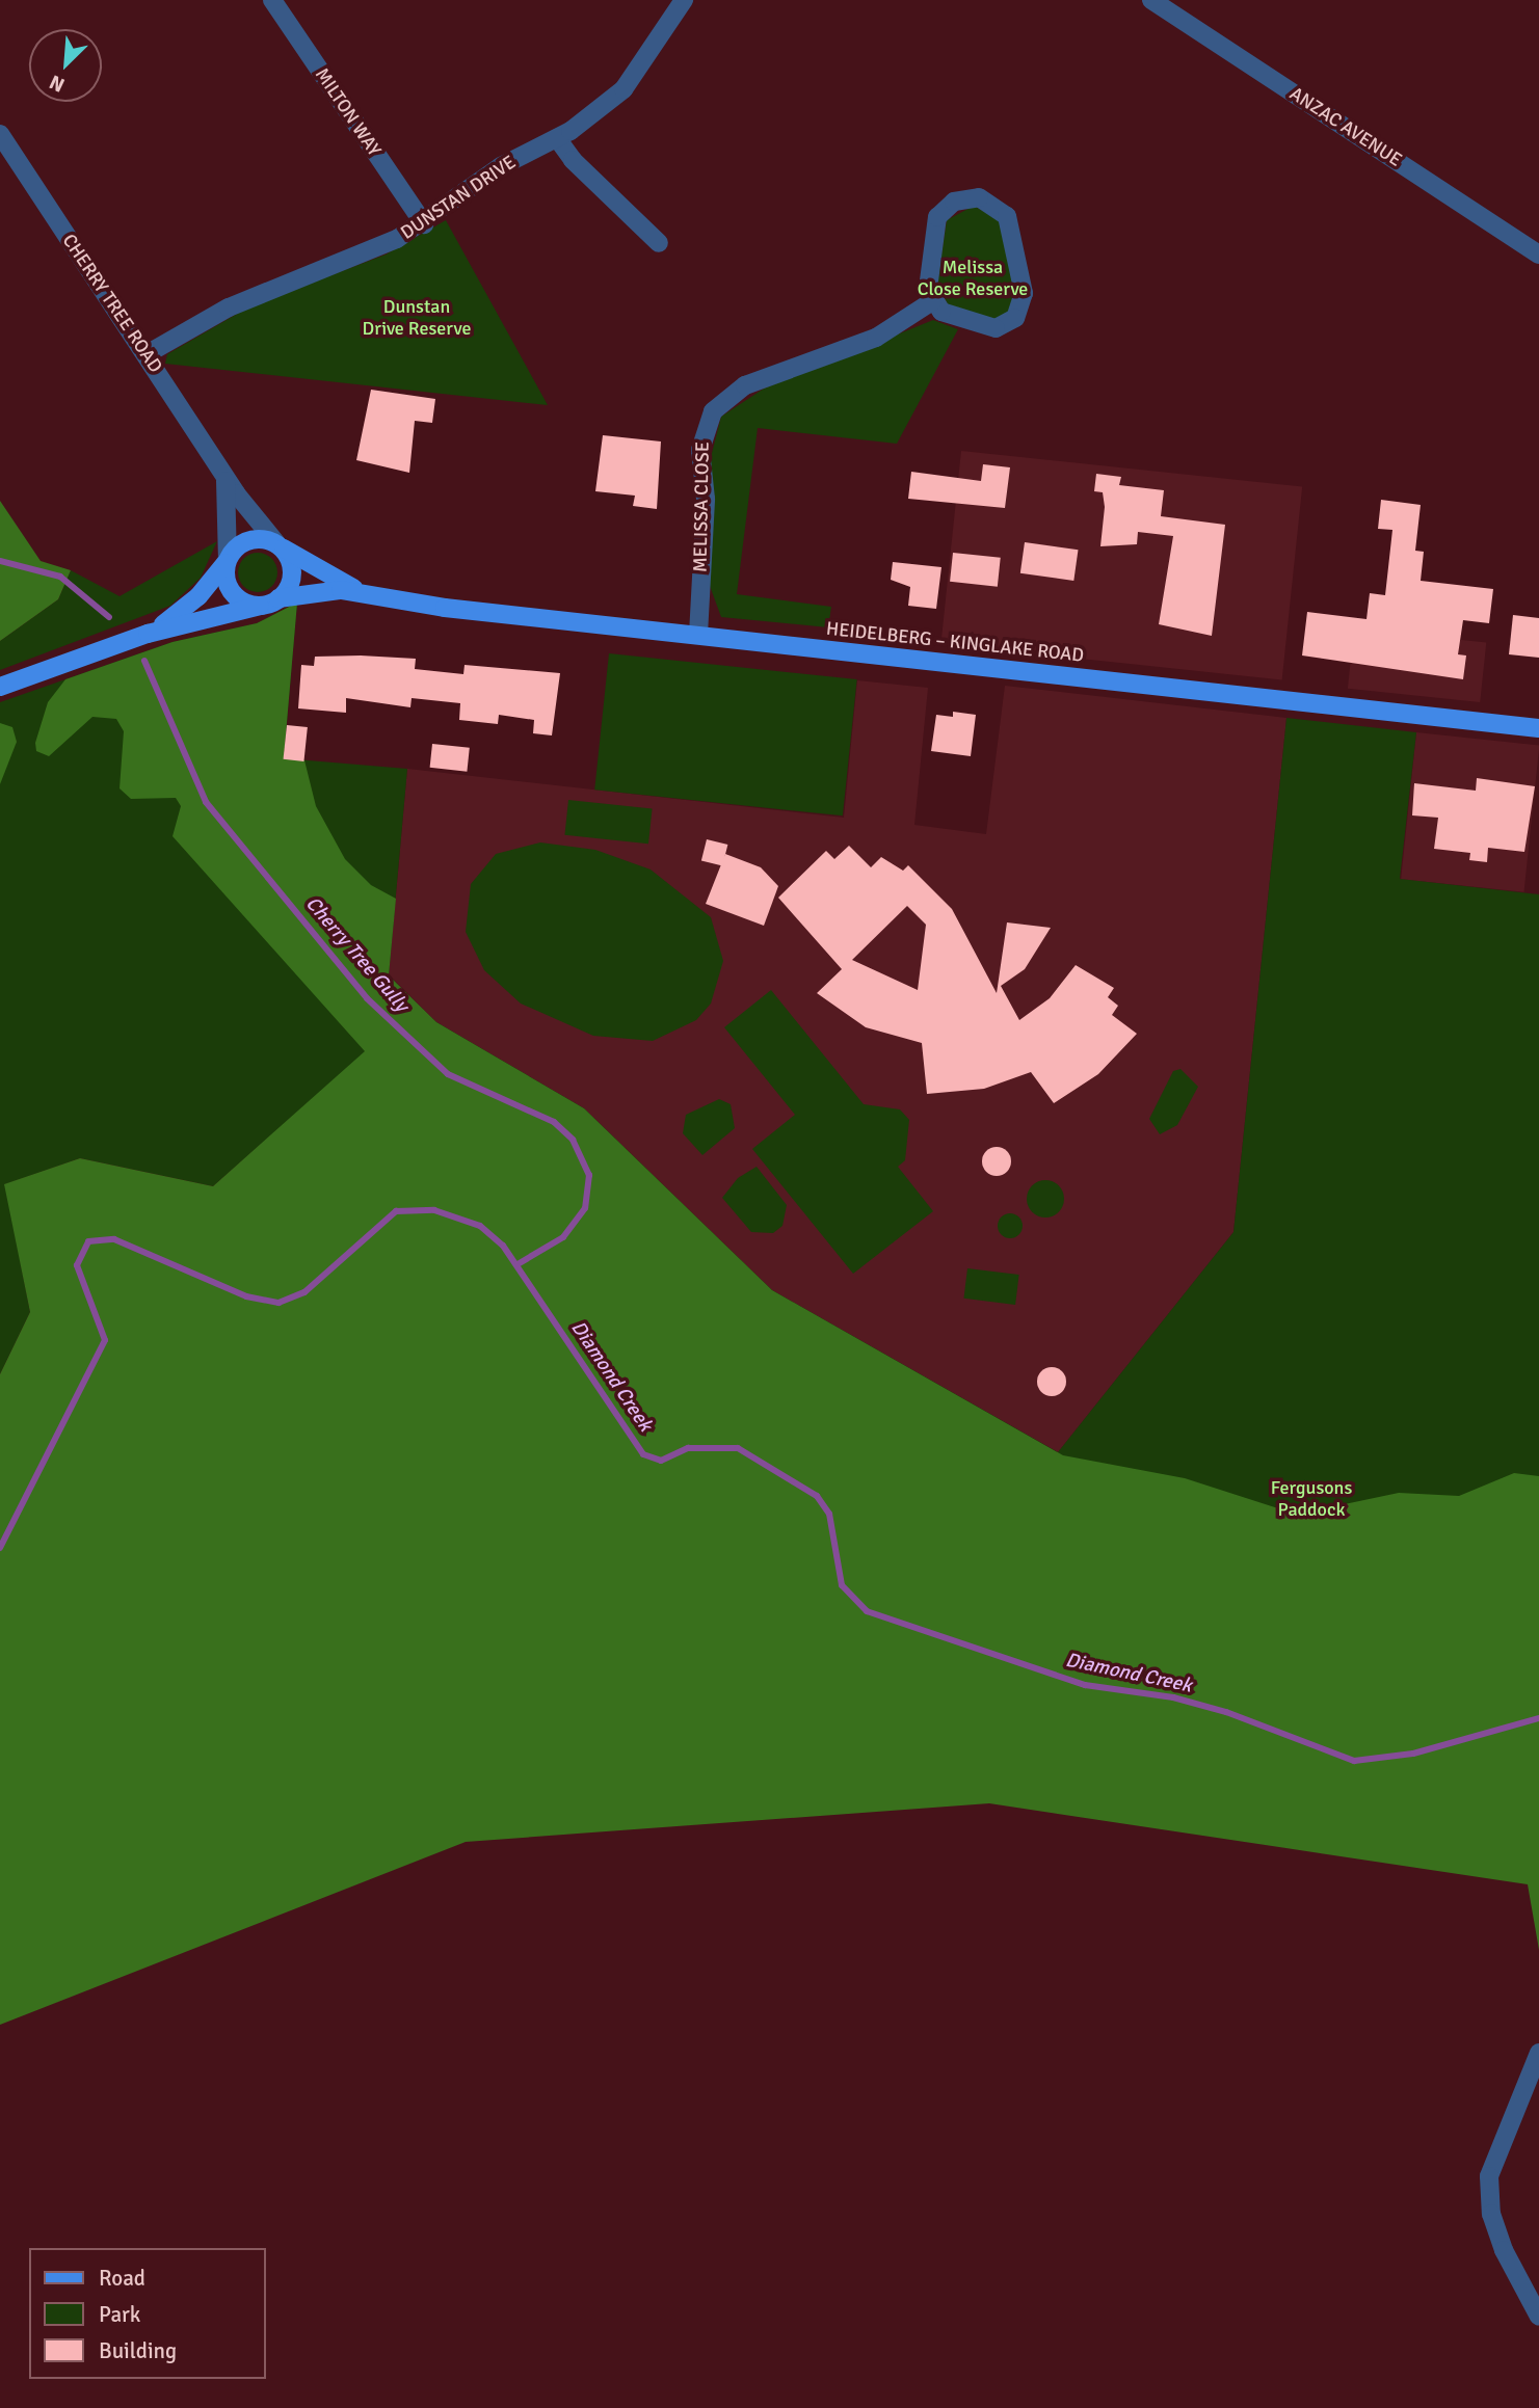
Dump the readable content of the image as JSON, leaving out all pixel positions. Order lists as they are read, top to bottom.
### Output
{
  "streets": {
    "main road": ["HEIDELBERG – KINGLAKE ROAD"],
    "street": [
      "MILTON WAY",
      "ANZAC AVENUE",
      "DUNSTAN DRIVE",
      "CHERRY TREE ROAD",
      "MELISSA CLOSE"
    ]
  },
  "crossings": [
    ["MILTON WAY", "DUNSTAN DRIVE"],
    ["DUNSTAN DRIVE", "CHERRY TREE ROAD"],
    ["CHERRY TREE ROAD", "HEIDELBERG – KINGLAKE ROAD"],
    ["MELISSA CLOSE", "HEIDELBERG – KINGLAKE ROAD"]
  ],
  "water": ["Cherry Tree Gully", "Diamond Creek"],
  "parks": ["Melissa Close Reserve", "Dunstan Drive Reserve", "Fergusons Paddock"],
  "legend": ["Road", "Park", "Building"],
  "north": "bottom left"
}
